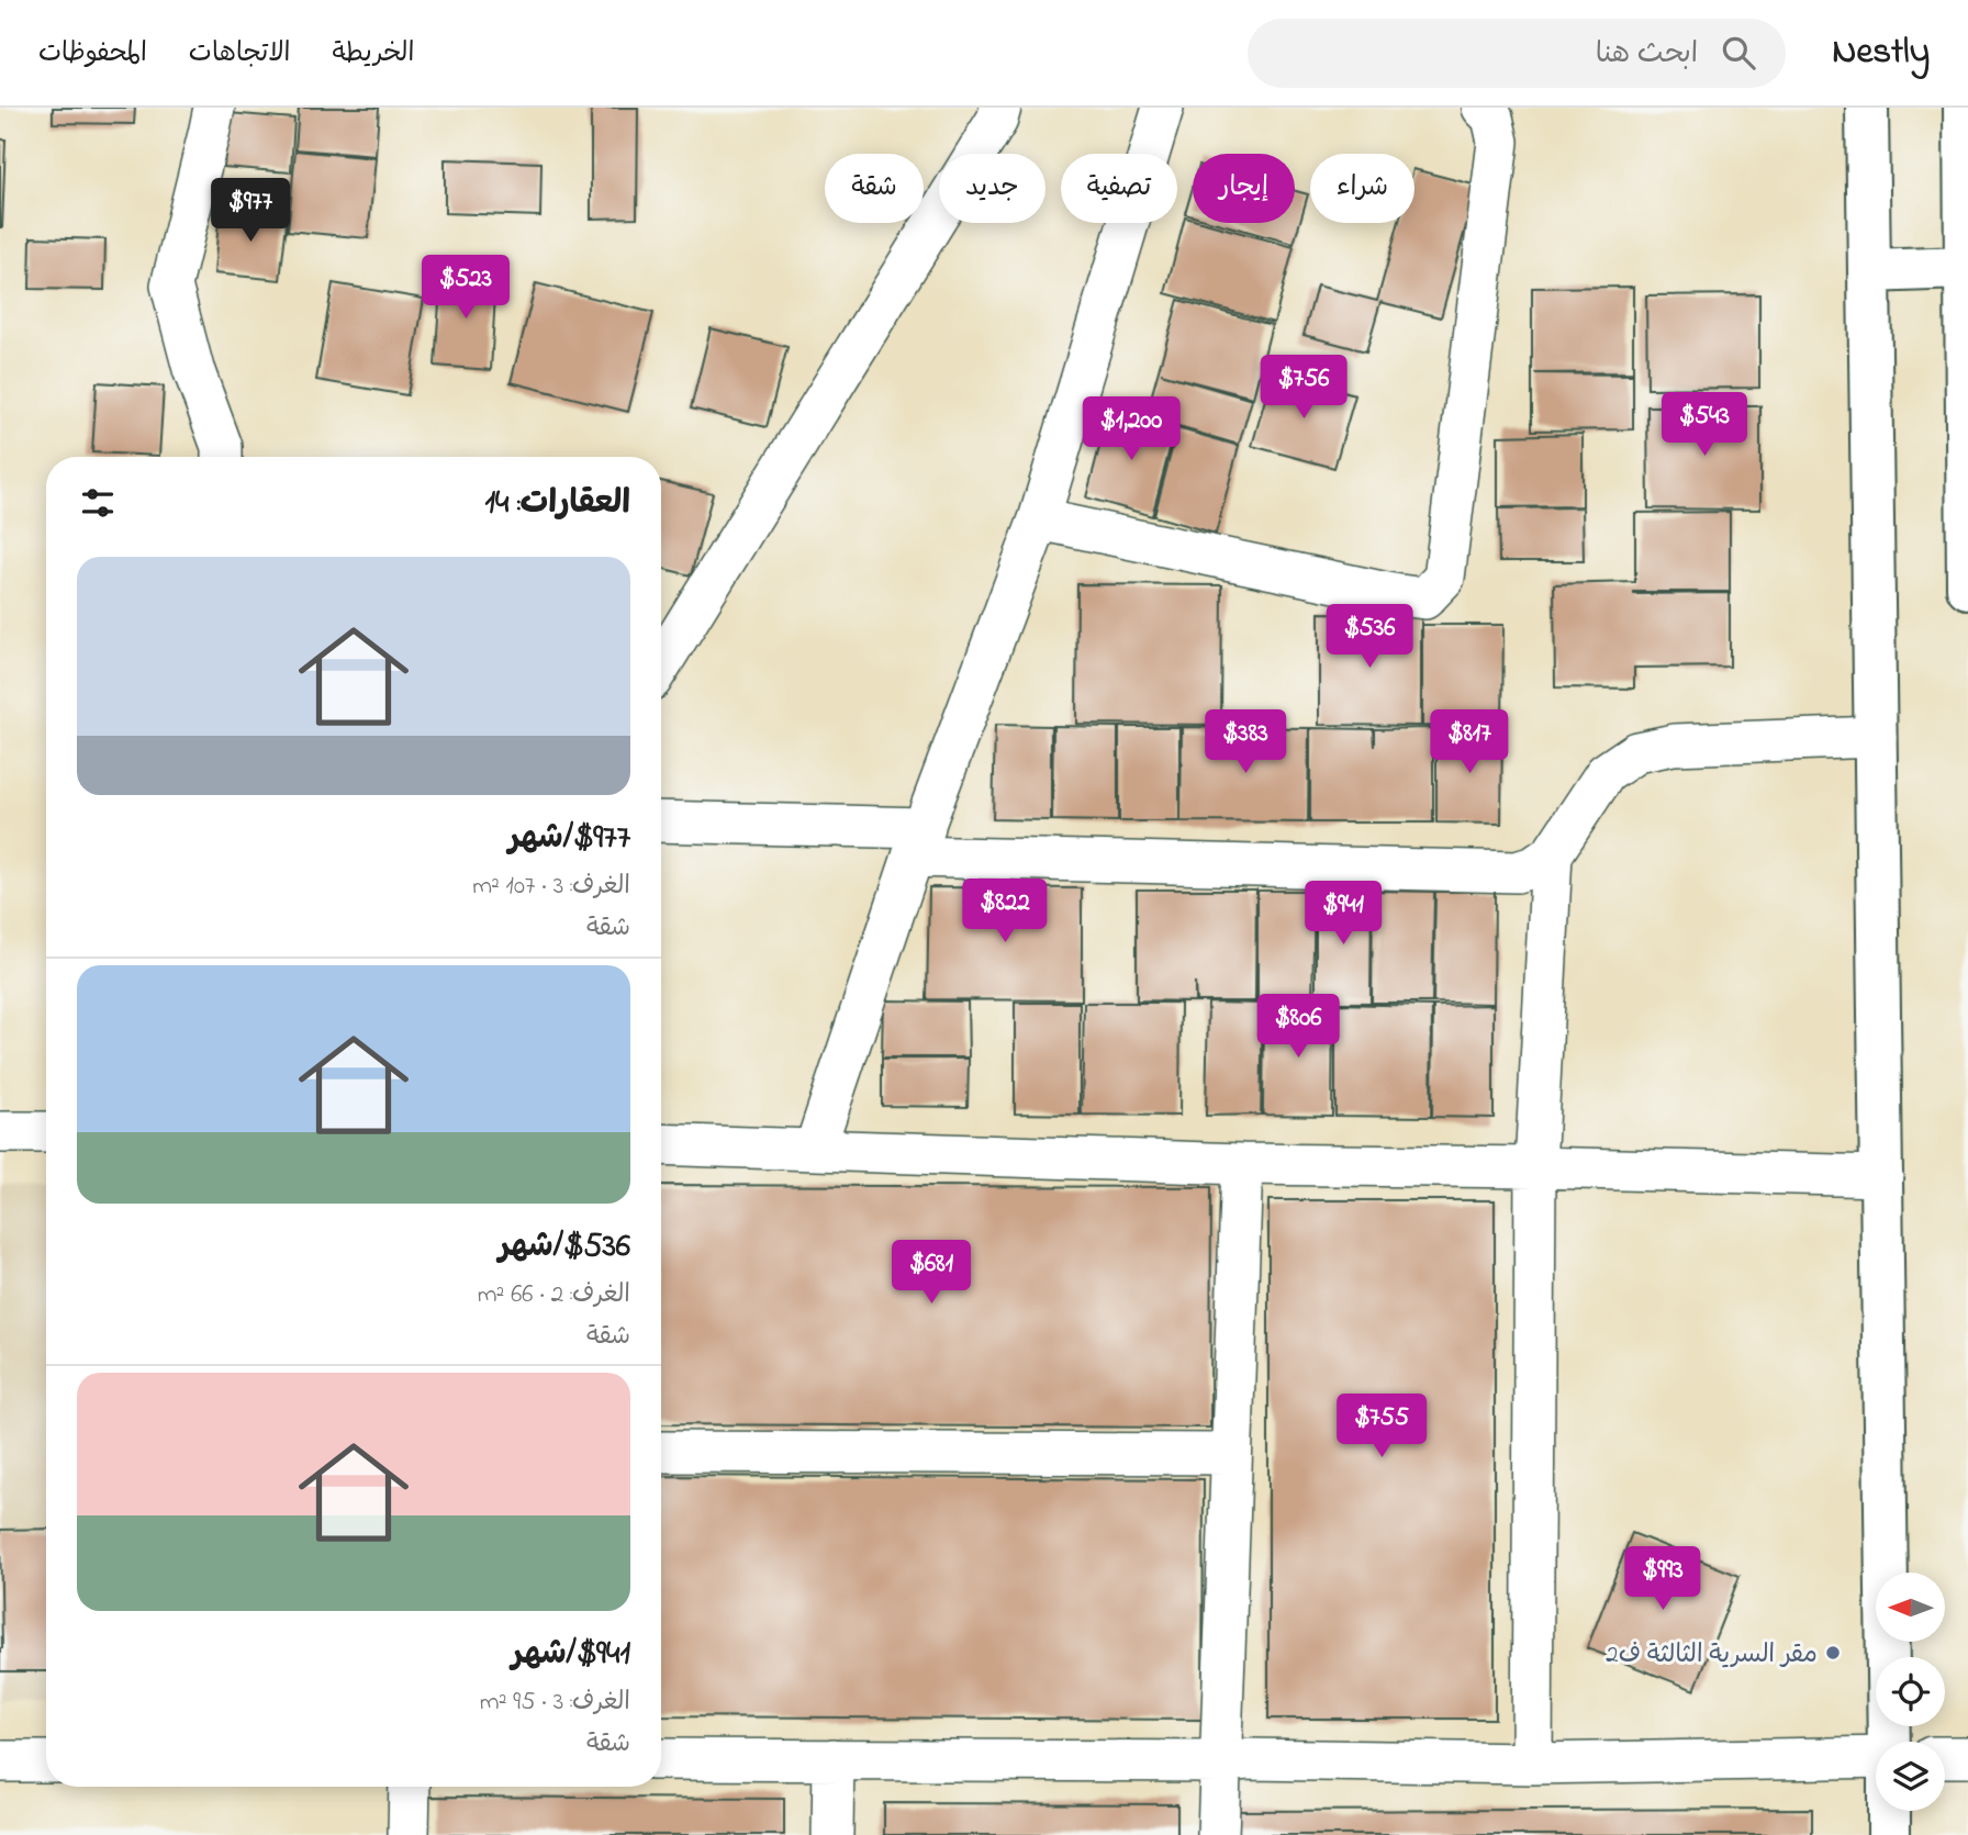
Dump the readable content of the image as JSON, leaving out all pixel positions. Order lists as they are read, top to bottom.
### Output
{
  "places": ["مقر السرية الثالثة ف2"],
  "north": "left",
  "page": {
    "header": "Nestly",
    "search": "ابحث هنا",
    "nav": ["الخريطة", "الاتجاهات", "المحفوظات"],
    "chip": [
      "شراء",
      "إيجار",
      "تصفية",
      "جديد",
      "شقة"
    ],
    "price": [
      "$977",
      "$523",
      "$756",
      "$543",
      "$1,200",
      "$536",
      "$383",
      "$817",
      "$822",
      "$941",
      "$806",
      "$681",
      "$755",
      "$993"
    ],
    "heading": "العقارات: 14",
    "list": [
      {
        "name": "$977/شهر",
        "note": "الغرف: 3 · 107 m² · شقة"
      },
      {
        "name": "$536/شهر",
        "note": "الغرف: 2 · 66 m² · شقة"
      },
      {
        "name": "$941/شهر",
        "note": "الغرف: 3 · 95 m² · شقة"
      }
    ]
  }
}
